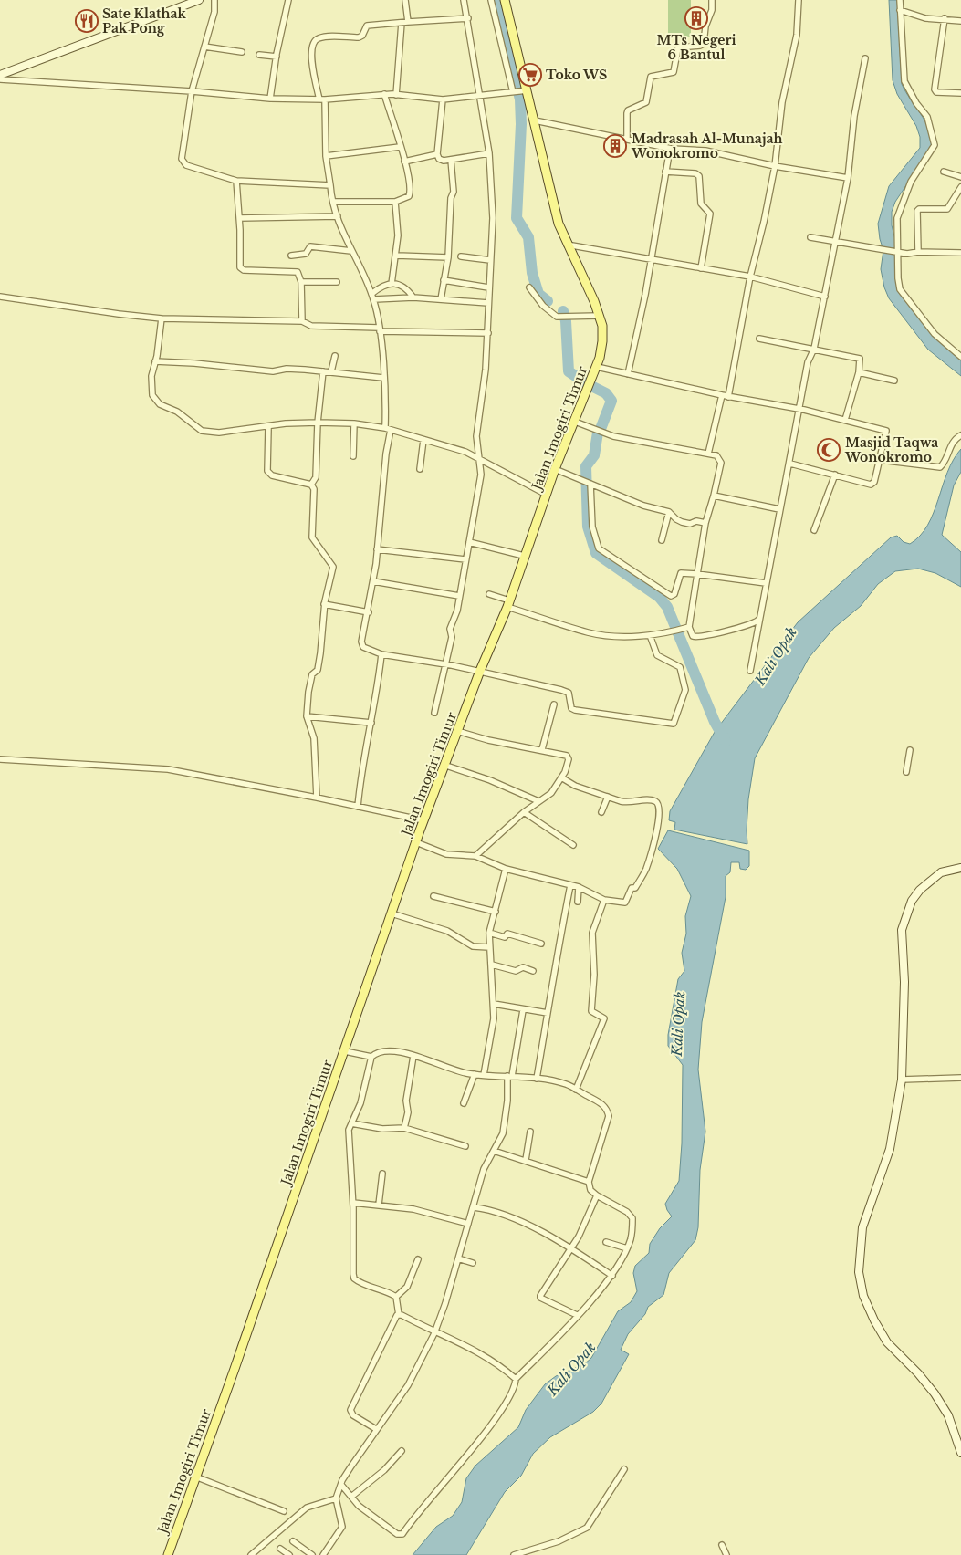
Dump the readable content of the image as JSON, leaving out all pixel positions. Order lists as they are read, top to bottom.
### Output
{
  "streets": {
    "main road": ["Jalan Imogiri Timur"]
  },
  "water": ["Kali Opak"],
  "places": {
    "building": ["MTs Negeri 6 Bantul", "Madrasah Al-Munajah Wonokromo"],
    "restaurant": ["Sate Klathak Pak Pong"],
    "supermarket": ["Toko WS"],
    "mosque": ["Masjid Taqwa Wonokromo"]
  }
}
